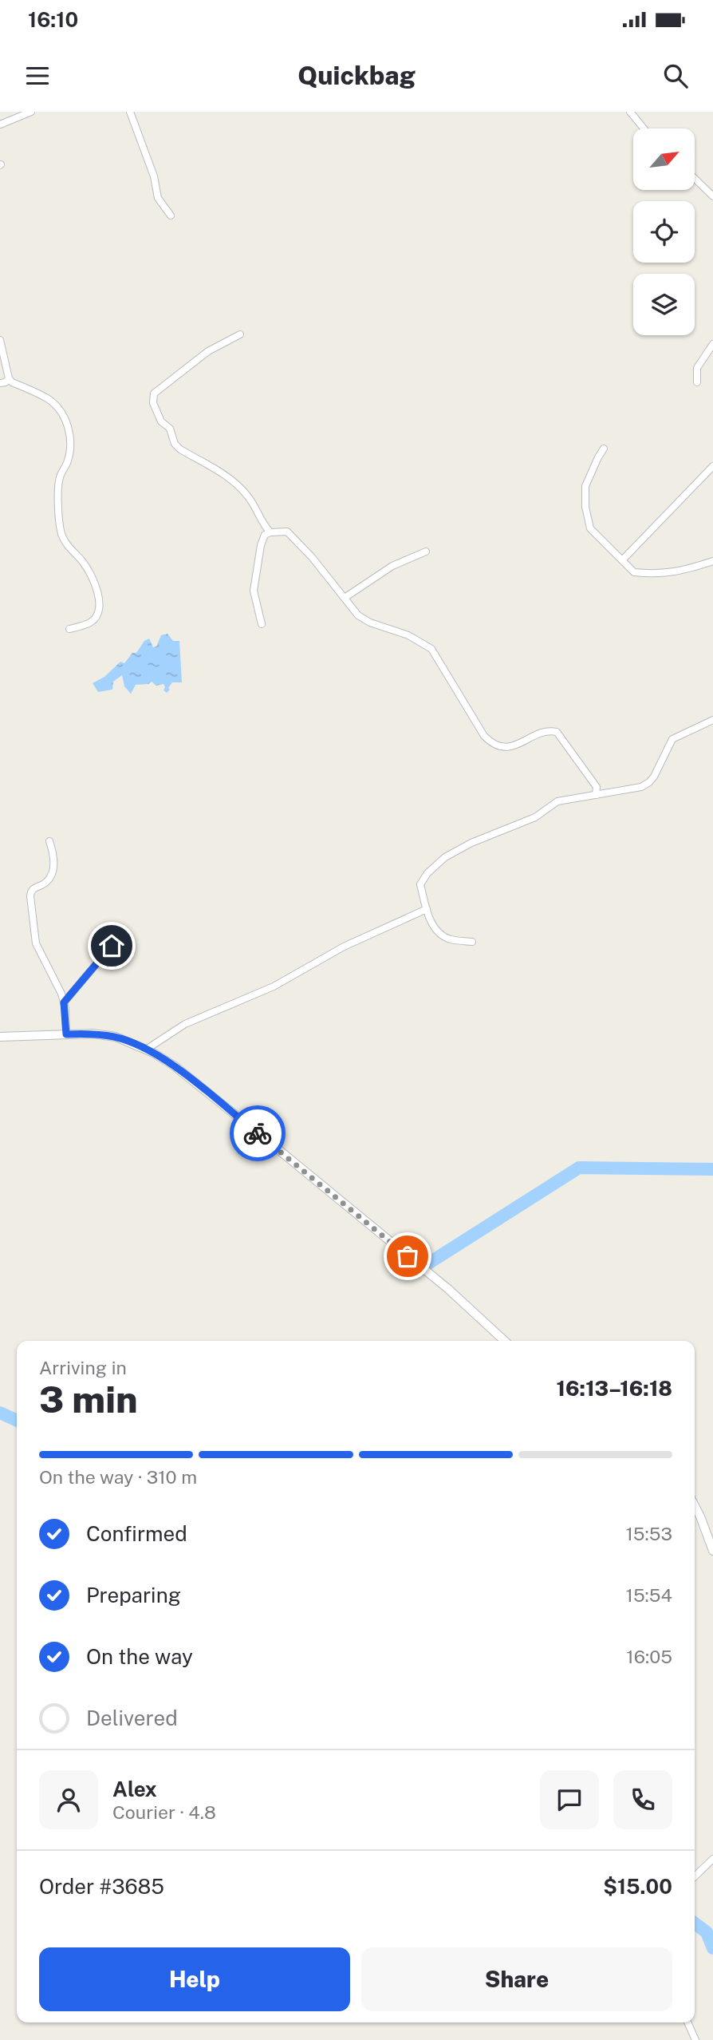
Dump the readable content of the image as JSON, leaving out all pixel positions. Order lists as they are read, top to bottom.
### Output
{
  "north": "top right",
  "page": {
    "status": "16:10",
    "header": "Quickbag",
    "heading": ["3 min", "Arriving in", "16:13–16:18"],
    "panel": [
      "Alex",
      "Courier · 4.8",
      "Order #3685",
      "$15.00"
    ],
    "bar": "On the way · 310 m",
    "list": [
      ["Confirmed", "15:53"],
      ["Preparing", "15:54"],
      ["On the way", "16:05"],
      "Delivered"
    ],
    "buttons": ["Help", "Share"]
  }
}
